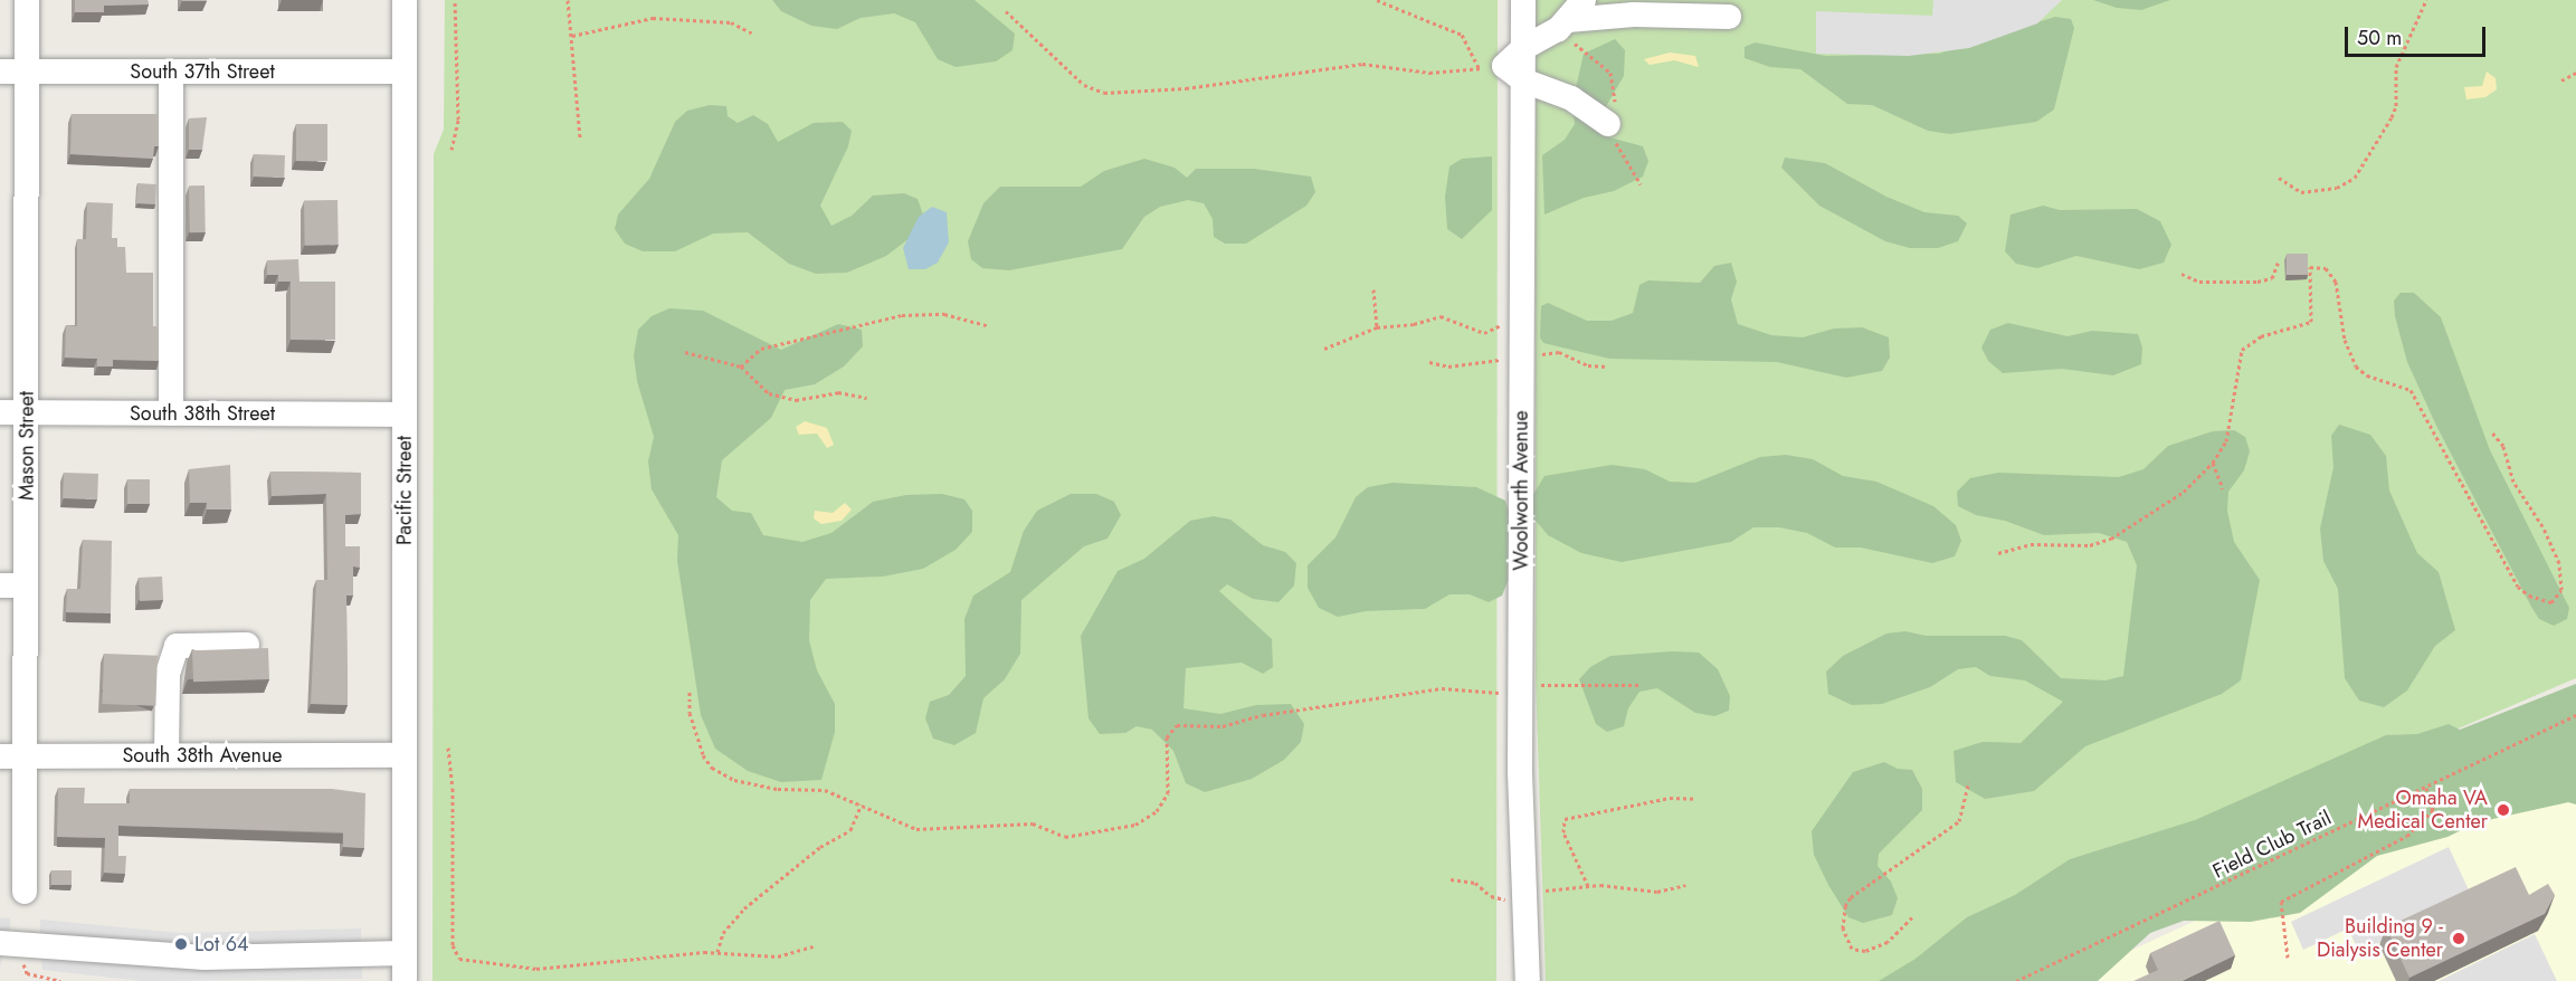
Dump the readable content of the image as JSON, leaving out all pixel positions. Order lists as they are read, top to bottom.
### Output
{
  "streets": {
    "street": [
      "South 37th Street",
      "South 38th Street",
      "Mason Street",
      "Pacific Street",
      "Woolworth Avenue",
      "South 38th Avenue"
    ],
    "path": ["Field Club Trail"]
  },
  "crossings": [
    ["South 37th Street", "Mason Street"],
    ["South 37th Street", "Pacific Street"],
    ["South 38th Street", "Mason Street"],
    ["South 38th Street", "Pacific Street"],
    ["Mason Street", "South 38th Avenue"],
    ["Pacific Street", "South 38th Avenue"]
  ],
  "places": ["Omaha VA Medical Center", "Building 9 - Dialysis Center", "Lot 64"],
  "scale_bar": "50 m"
}
